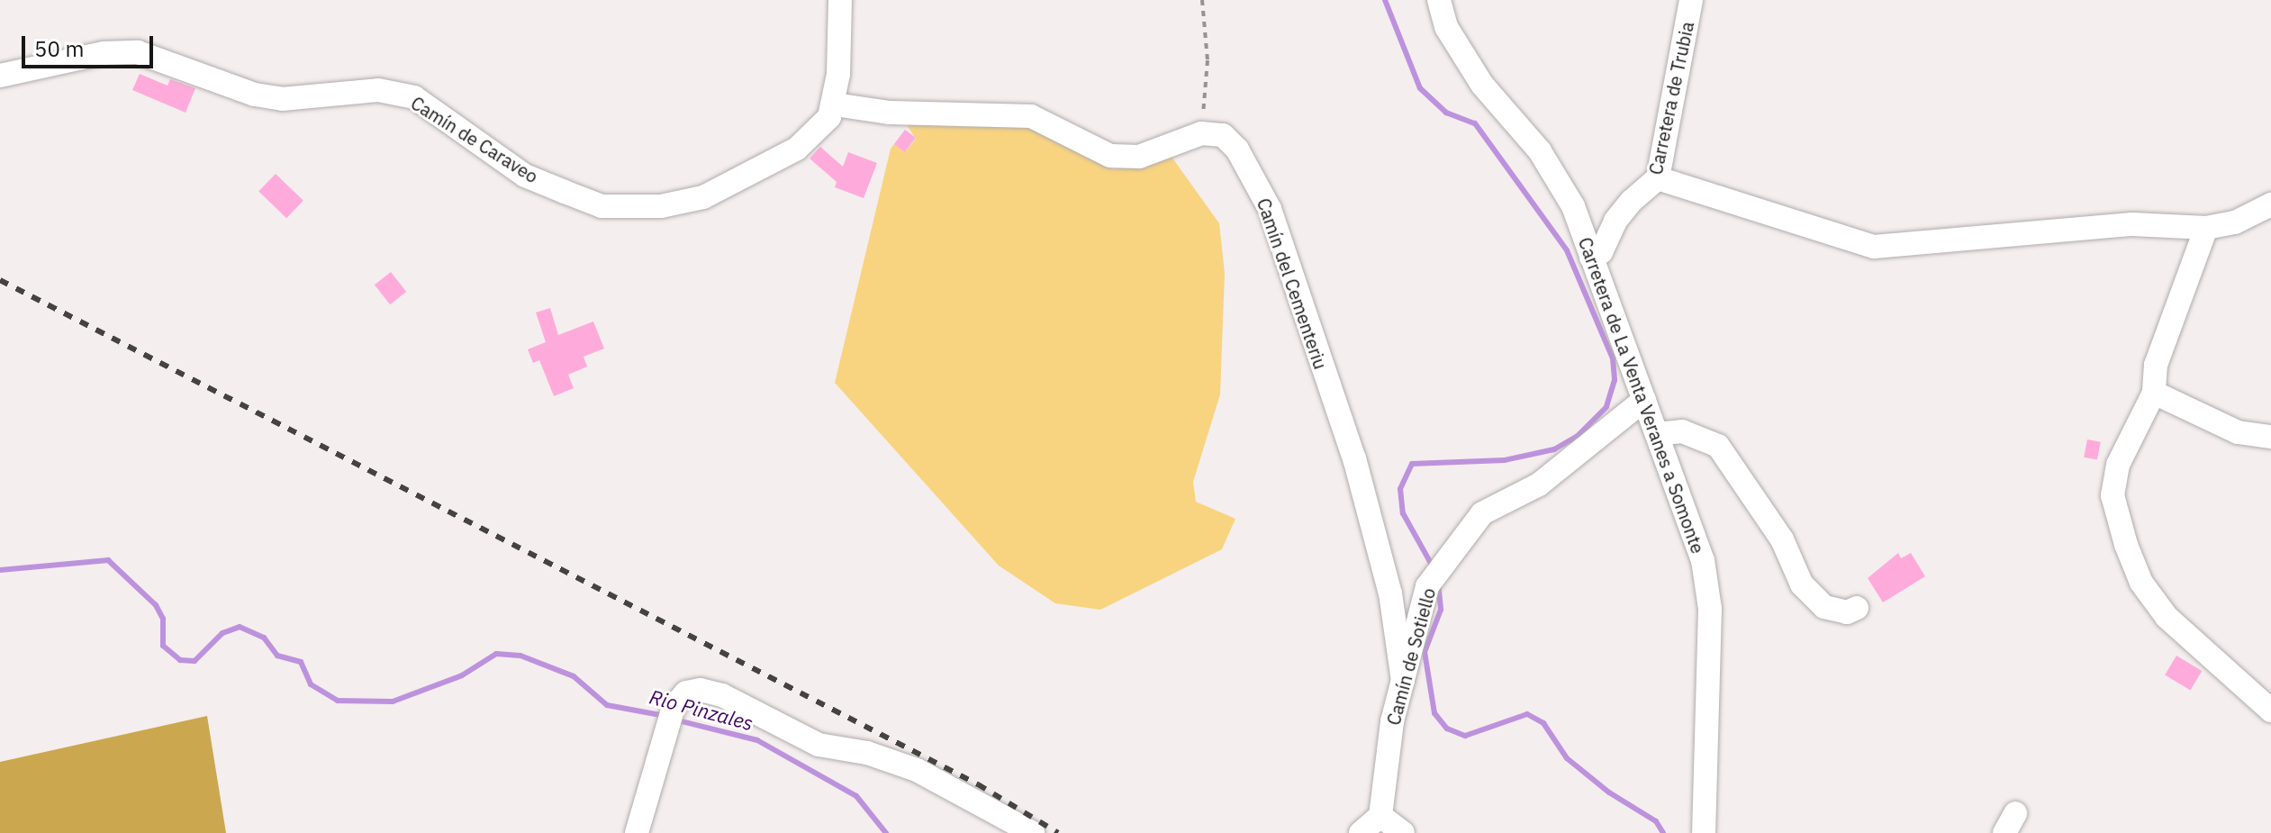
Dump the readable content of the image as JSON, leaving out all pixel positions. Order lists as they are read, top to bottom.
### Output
{
  "streets": {
    "street": [
      "Carretera de Trubia",
      "Camín de Caraveo",
      "Camín del Cementeriu",
      "Carretera de La Venta Veranes a Somonte",
      "Camín de Sotiello"
    ]
  },
  "crossings": [
    ["Carretera de Trubia", "Carretera de La Venta Veranes a Somonte"],
    ["Camín del Cementeriu", "Camín de Sotiello"],
    ["Carretera de La Venta Veranes a Somonte", "Camín de Sotiello"]
  ],
  "water": ["Rio Pinzales"],
  "scale_bar": "50 m"
}
